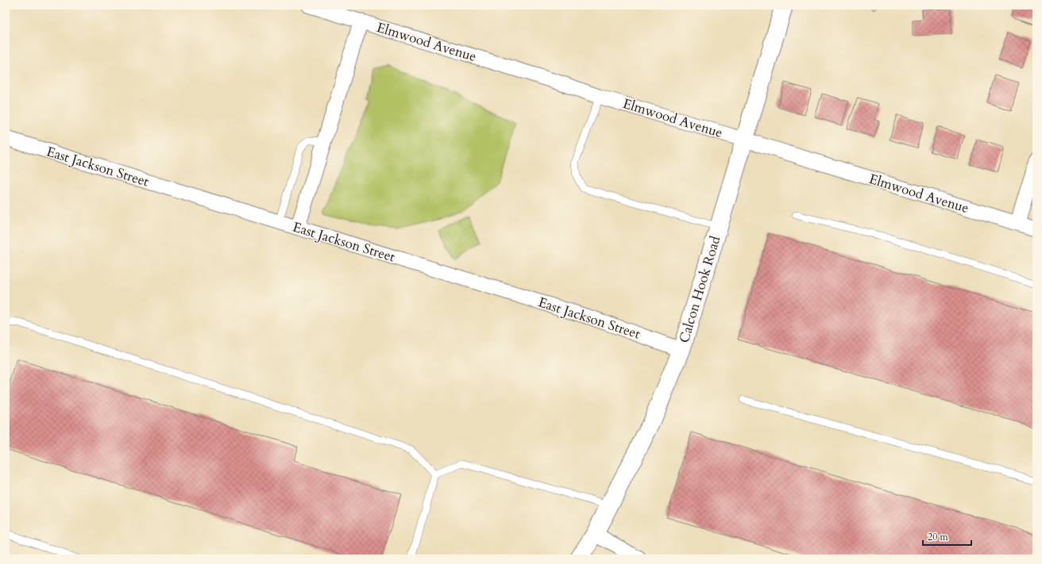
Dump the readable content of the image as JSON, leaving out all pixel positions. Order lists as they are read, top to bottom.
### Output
{
  "streets": {
    "street": ["Elmwood Avenue", "East Jackson Street", "Calcon Hook Road"]
  },
  "crossings": [
    ["Elmwood Avenue", "Calcon Hook Road"],
    ["East Jackson Street", "Calcon Hook Road"]
  ],
  "scale_bar": "20 m"
}
